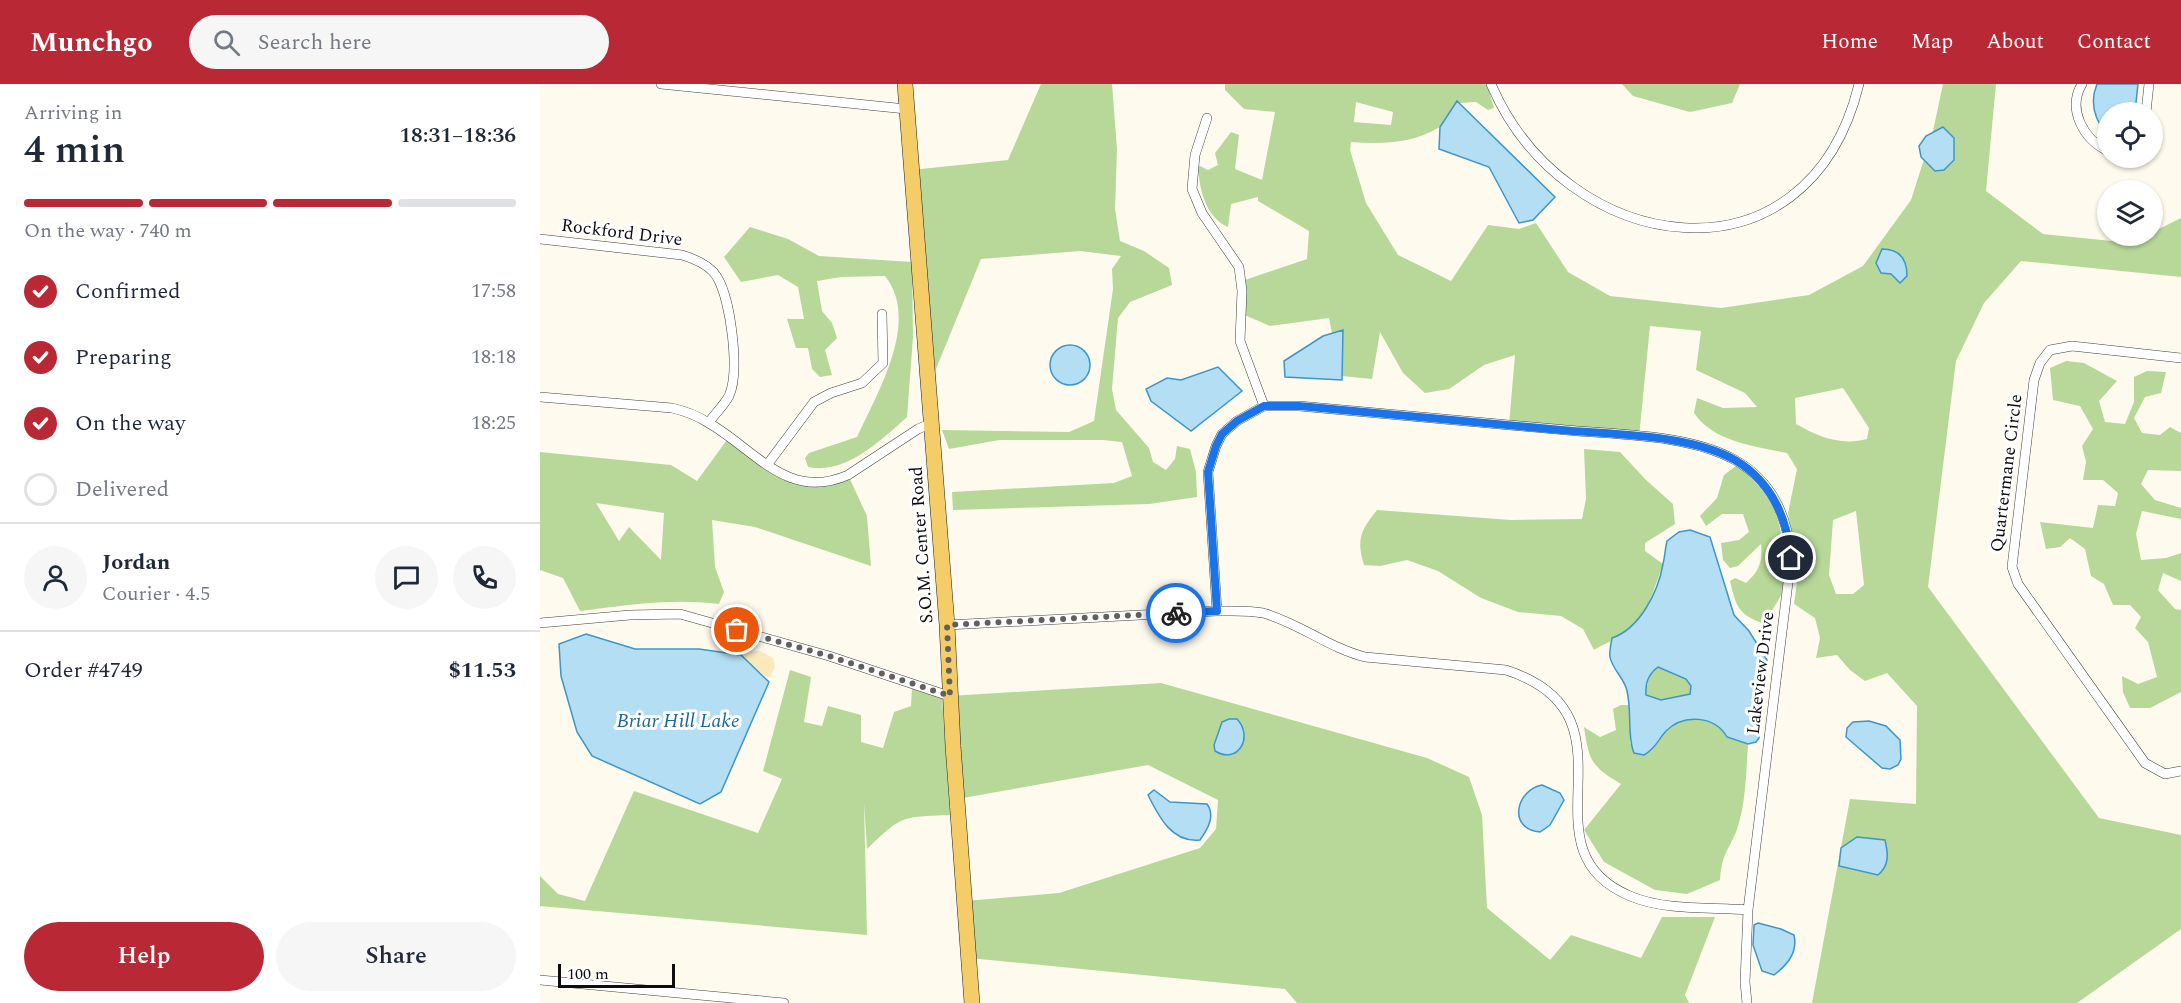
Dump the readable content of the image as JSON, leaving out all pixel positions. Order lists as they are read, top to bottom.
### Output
{
  "streets": {
    "main road": ["S.O.M. Center Road"],
    "street": ["Rockford Drive", "Quartermane Circle", "Lakeview Drive"]
  },
  "water": ["Briar Hill Lake"],
  "scale_bar": "100 m",
  "page": {
    "header": "Munchgo",
    "search": "Search here",
    "nav": [
      "Home",
      "Map",
      "About",
      "Contact"
    ],
    "heading": ["4 min", "Arriving in", "18:31–18:36"],
    "panel": [
      "Jordan",
      "Courier · 4.5",
      "Order #4749",
      "$11.53"
    ],
    "bar": "On the way · 740 m",
    "list": [
      ["Confirmed", "17:58"],
      ["Preparing", "18:18"],
      ["On the way", "18:25"],
      "Delivered"
    ],
    "buttons": ["Help", "Share"],
    "scale": "100 m"
  }
}
